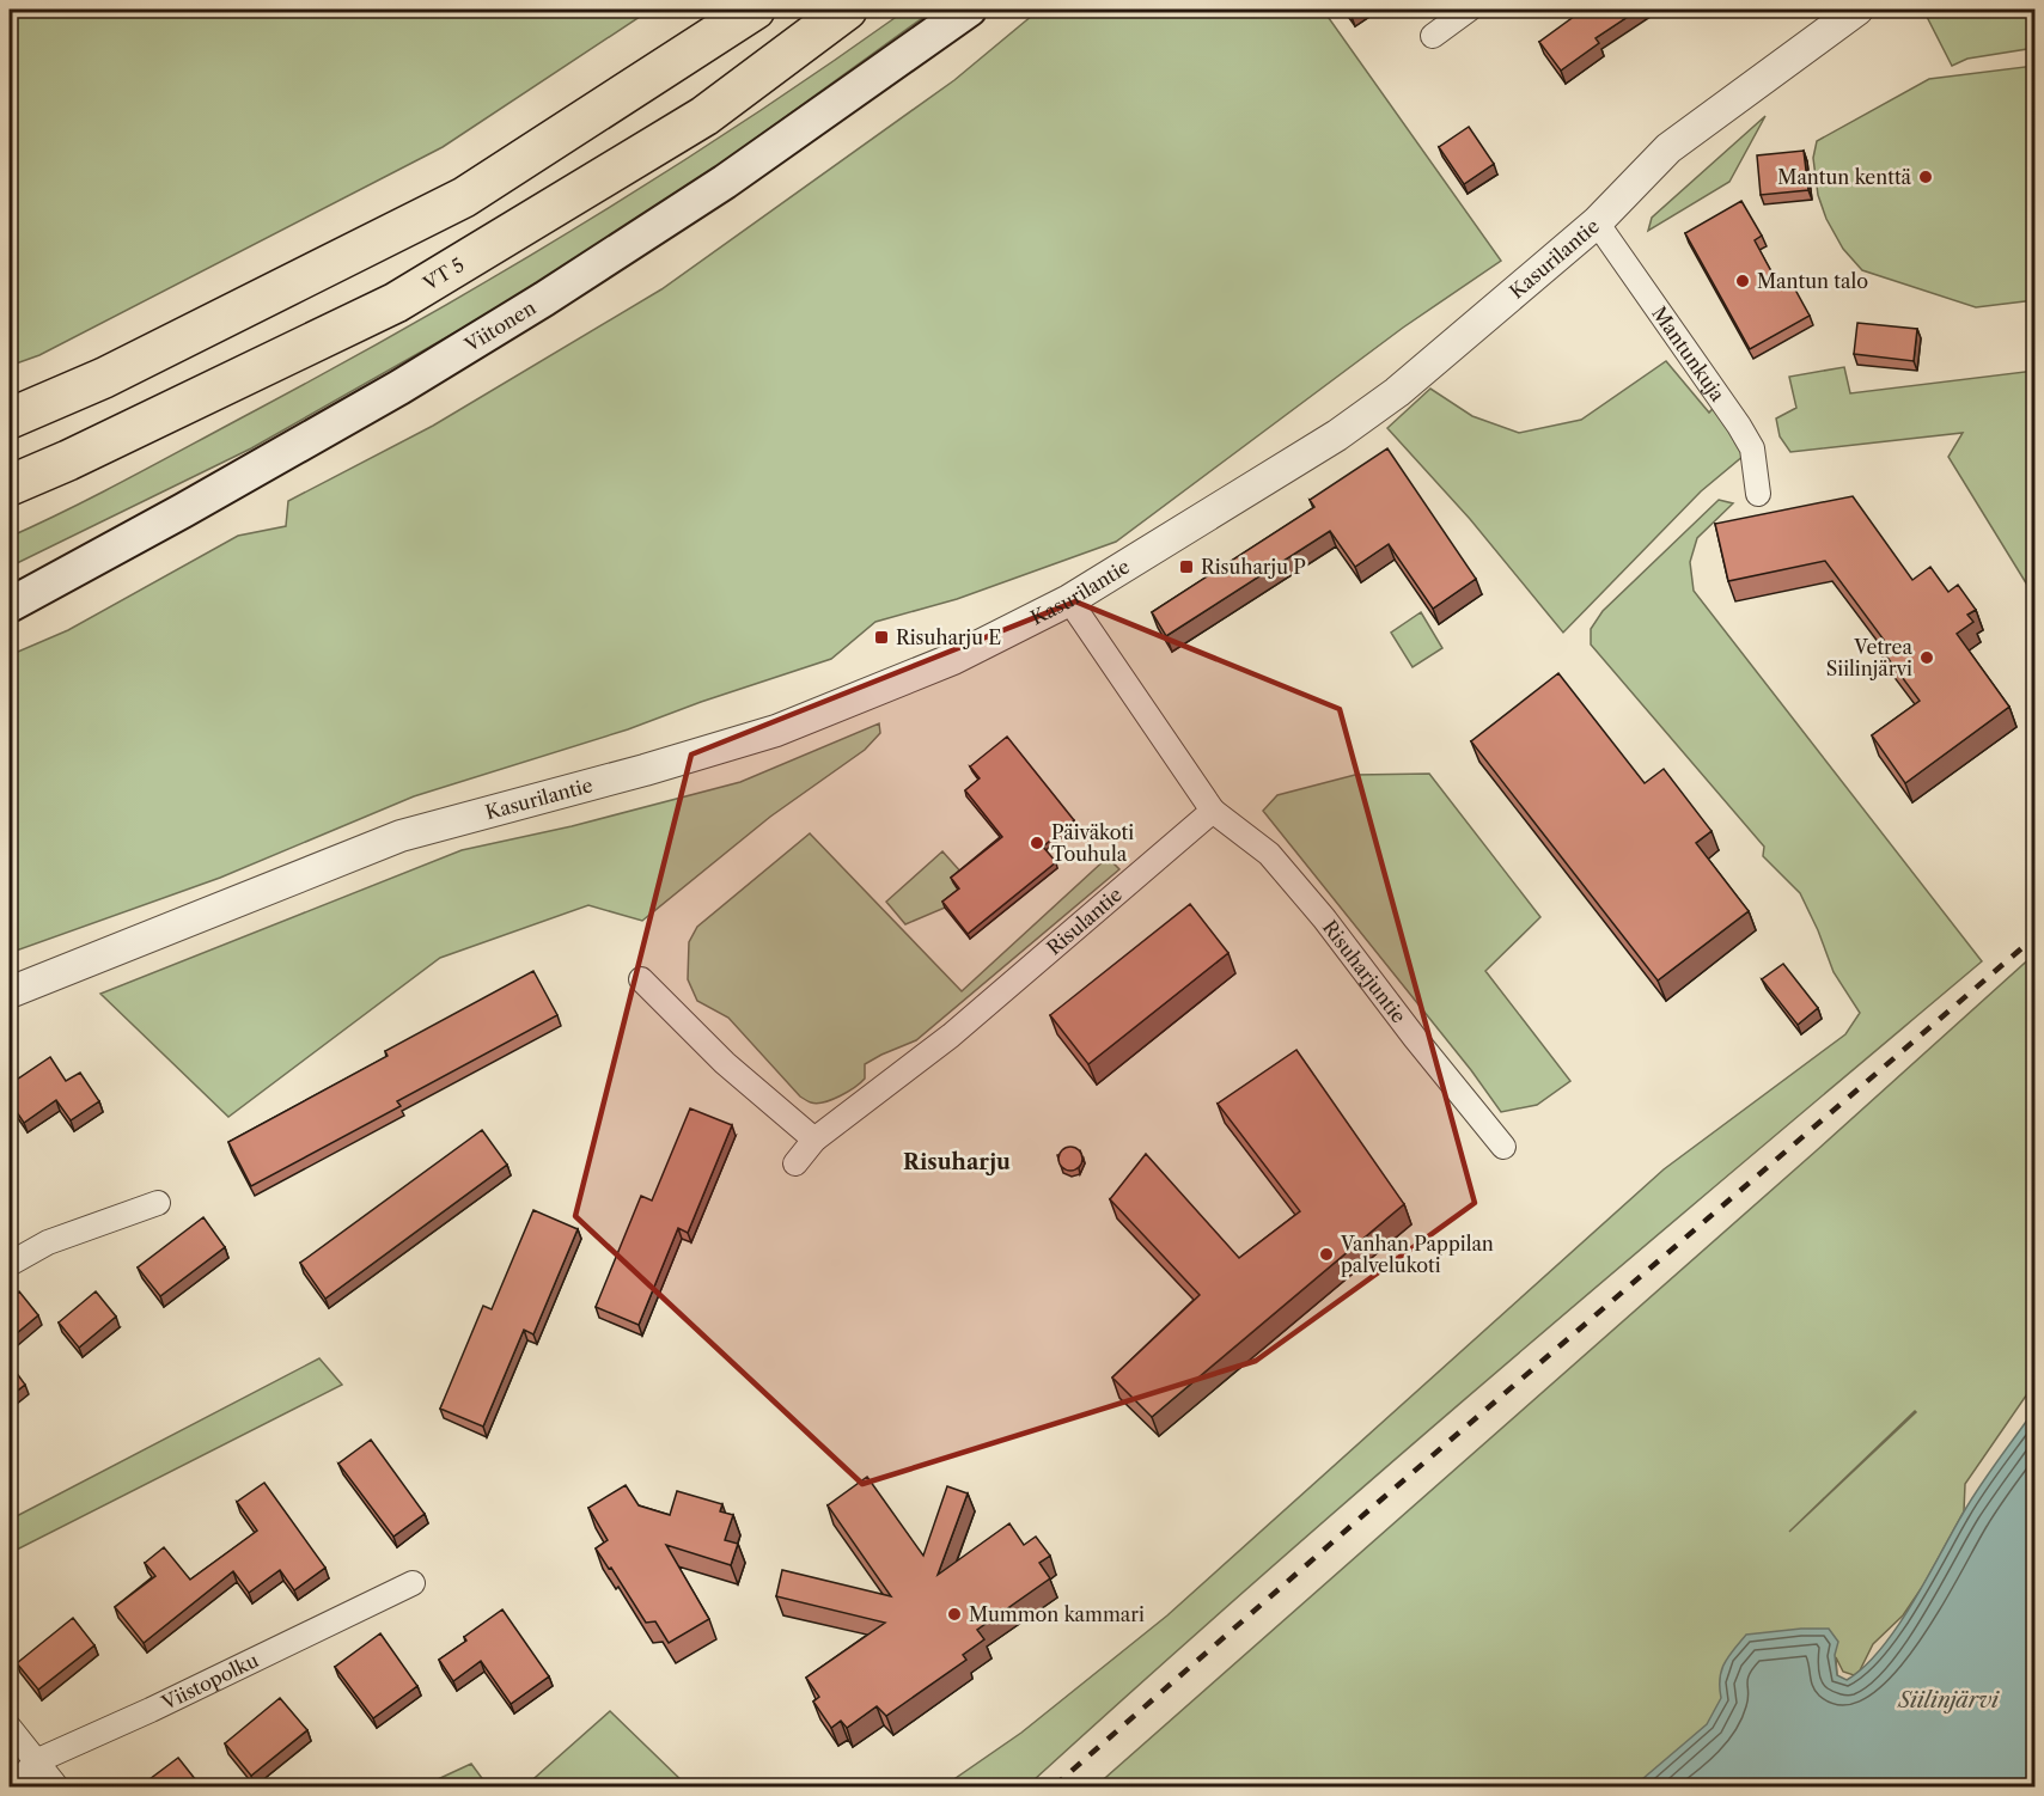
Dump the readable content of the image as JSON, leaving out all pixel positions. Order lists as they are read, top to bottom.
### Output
{
  "streets": {
    "highway": ["VT 5"],
    "main road": ["Viitonen"],
    "street": [
      "Kasurilantie",
      "Mantunkuja",
      "Risulantie",
      "Risuharjuntie",
      "Viistopolku"
    ]
  },
  "crossings": [
    ["Kasurilantie", "Mantunkuja"],
    ["Risulantie", "Risuharjuntie"]
  ],
  "districts": ["Risuharju"],
  "water": ["Siilinjärvi"],
  "places": {
    "other": [
      "Mantun kenttä",
      "Mantun talo",
      "Vetrea Siilinjärvi",
      "Päiväkoti Touhula",
      "Vanhan Pappilan palvelukoti",
      "Mummon kammari"
    ],
    "transit": ["Risuharju P", "Risuharju E"]
  }
}
